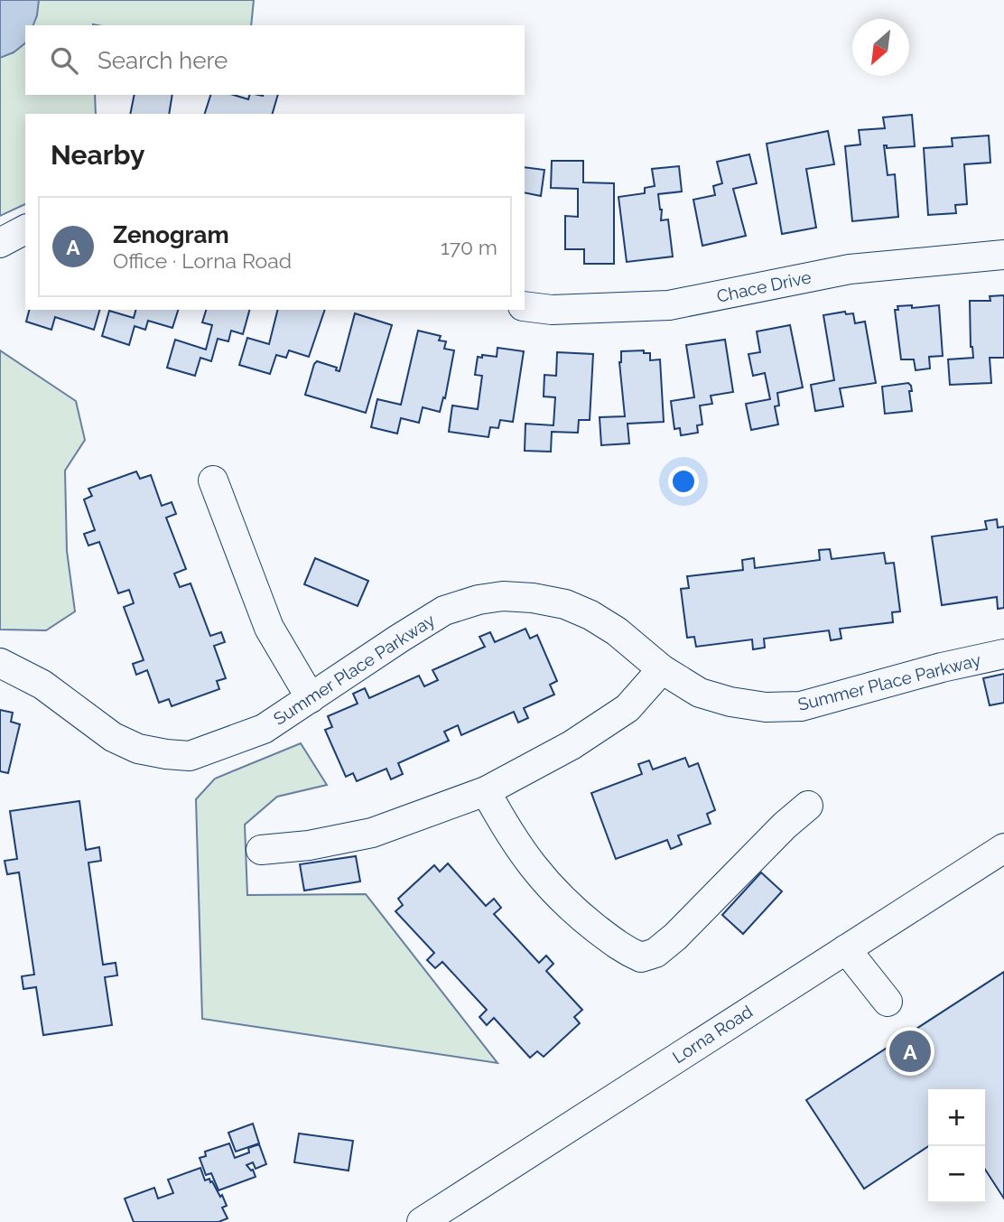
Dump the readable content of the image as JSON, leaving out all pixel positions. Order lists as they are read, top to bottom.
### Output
{
  "streets": {
    "street": ["Chace Drive", "Summer Place Parkway", "Lorna Road"]
  },
  "north": "bottom left",
  "page": {
    "search": "Search here",
    "heading": "Nearby",
    "list": [
      {
        "mark": "A",
        "name": "Zenogram",
        "note": "Office · Lorna Road",
        "value": "170 m"
      }
    ],
    "pins": "A",
    "map_buttons": ["+", "−"]
  }
}
